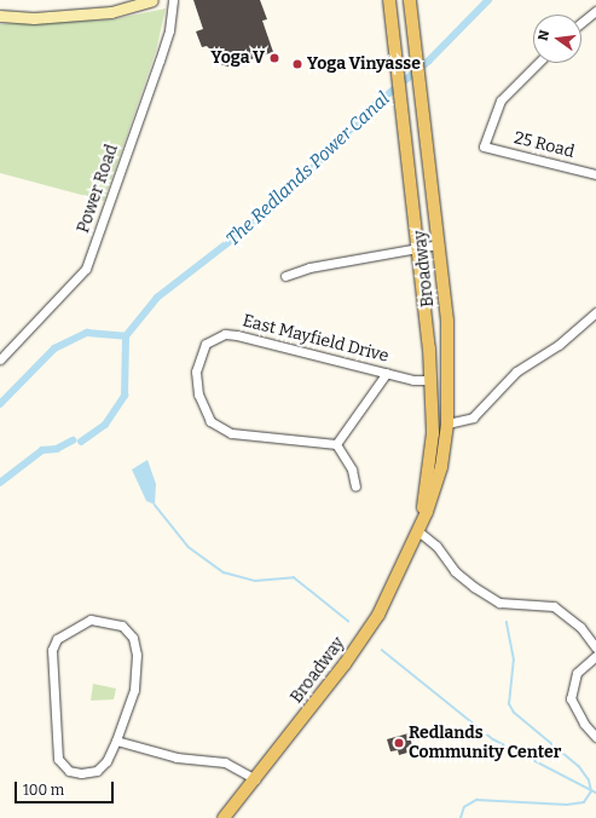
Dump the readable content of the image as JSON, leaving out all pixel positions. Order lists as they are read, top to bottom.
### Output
{
  "streets": {
    "main road": ["Broadway"],
    "street": ["25 Road", "Power Road", "East Mayfield Drive"]
  },
  "crossings": [
    ["Broadway", "East Mayfield Drive"]
  ],
  "water": ["The Redlands Power Canal"],
  "places": ["Yoga V", "Yoga Vinyasse", "Redlands Community Center"],
  "scale_bar": "100 m",
  "north": "left"
}
